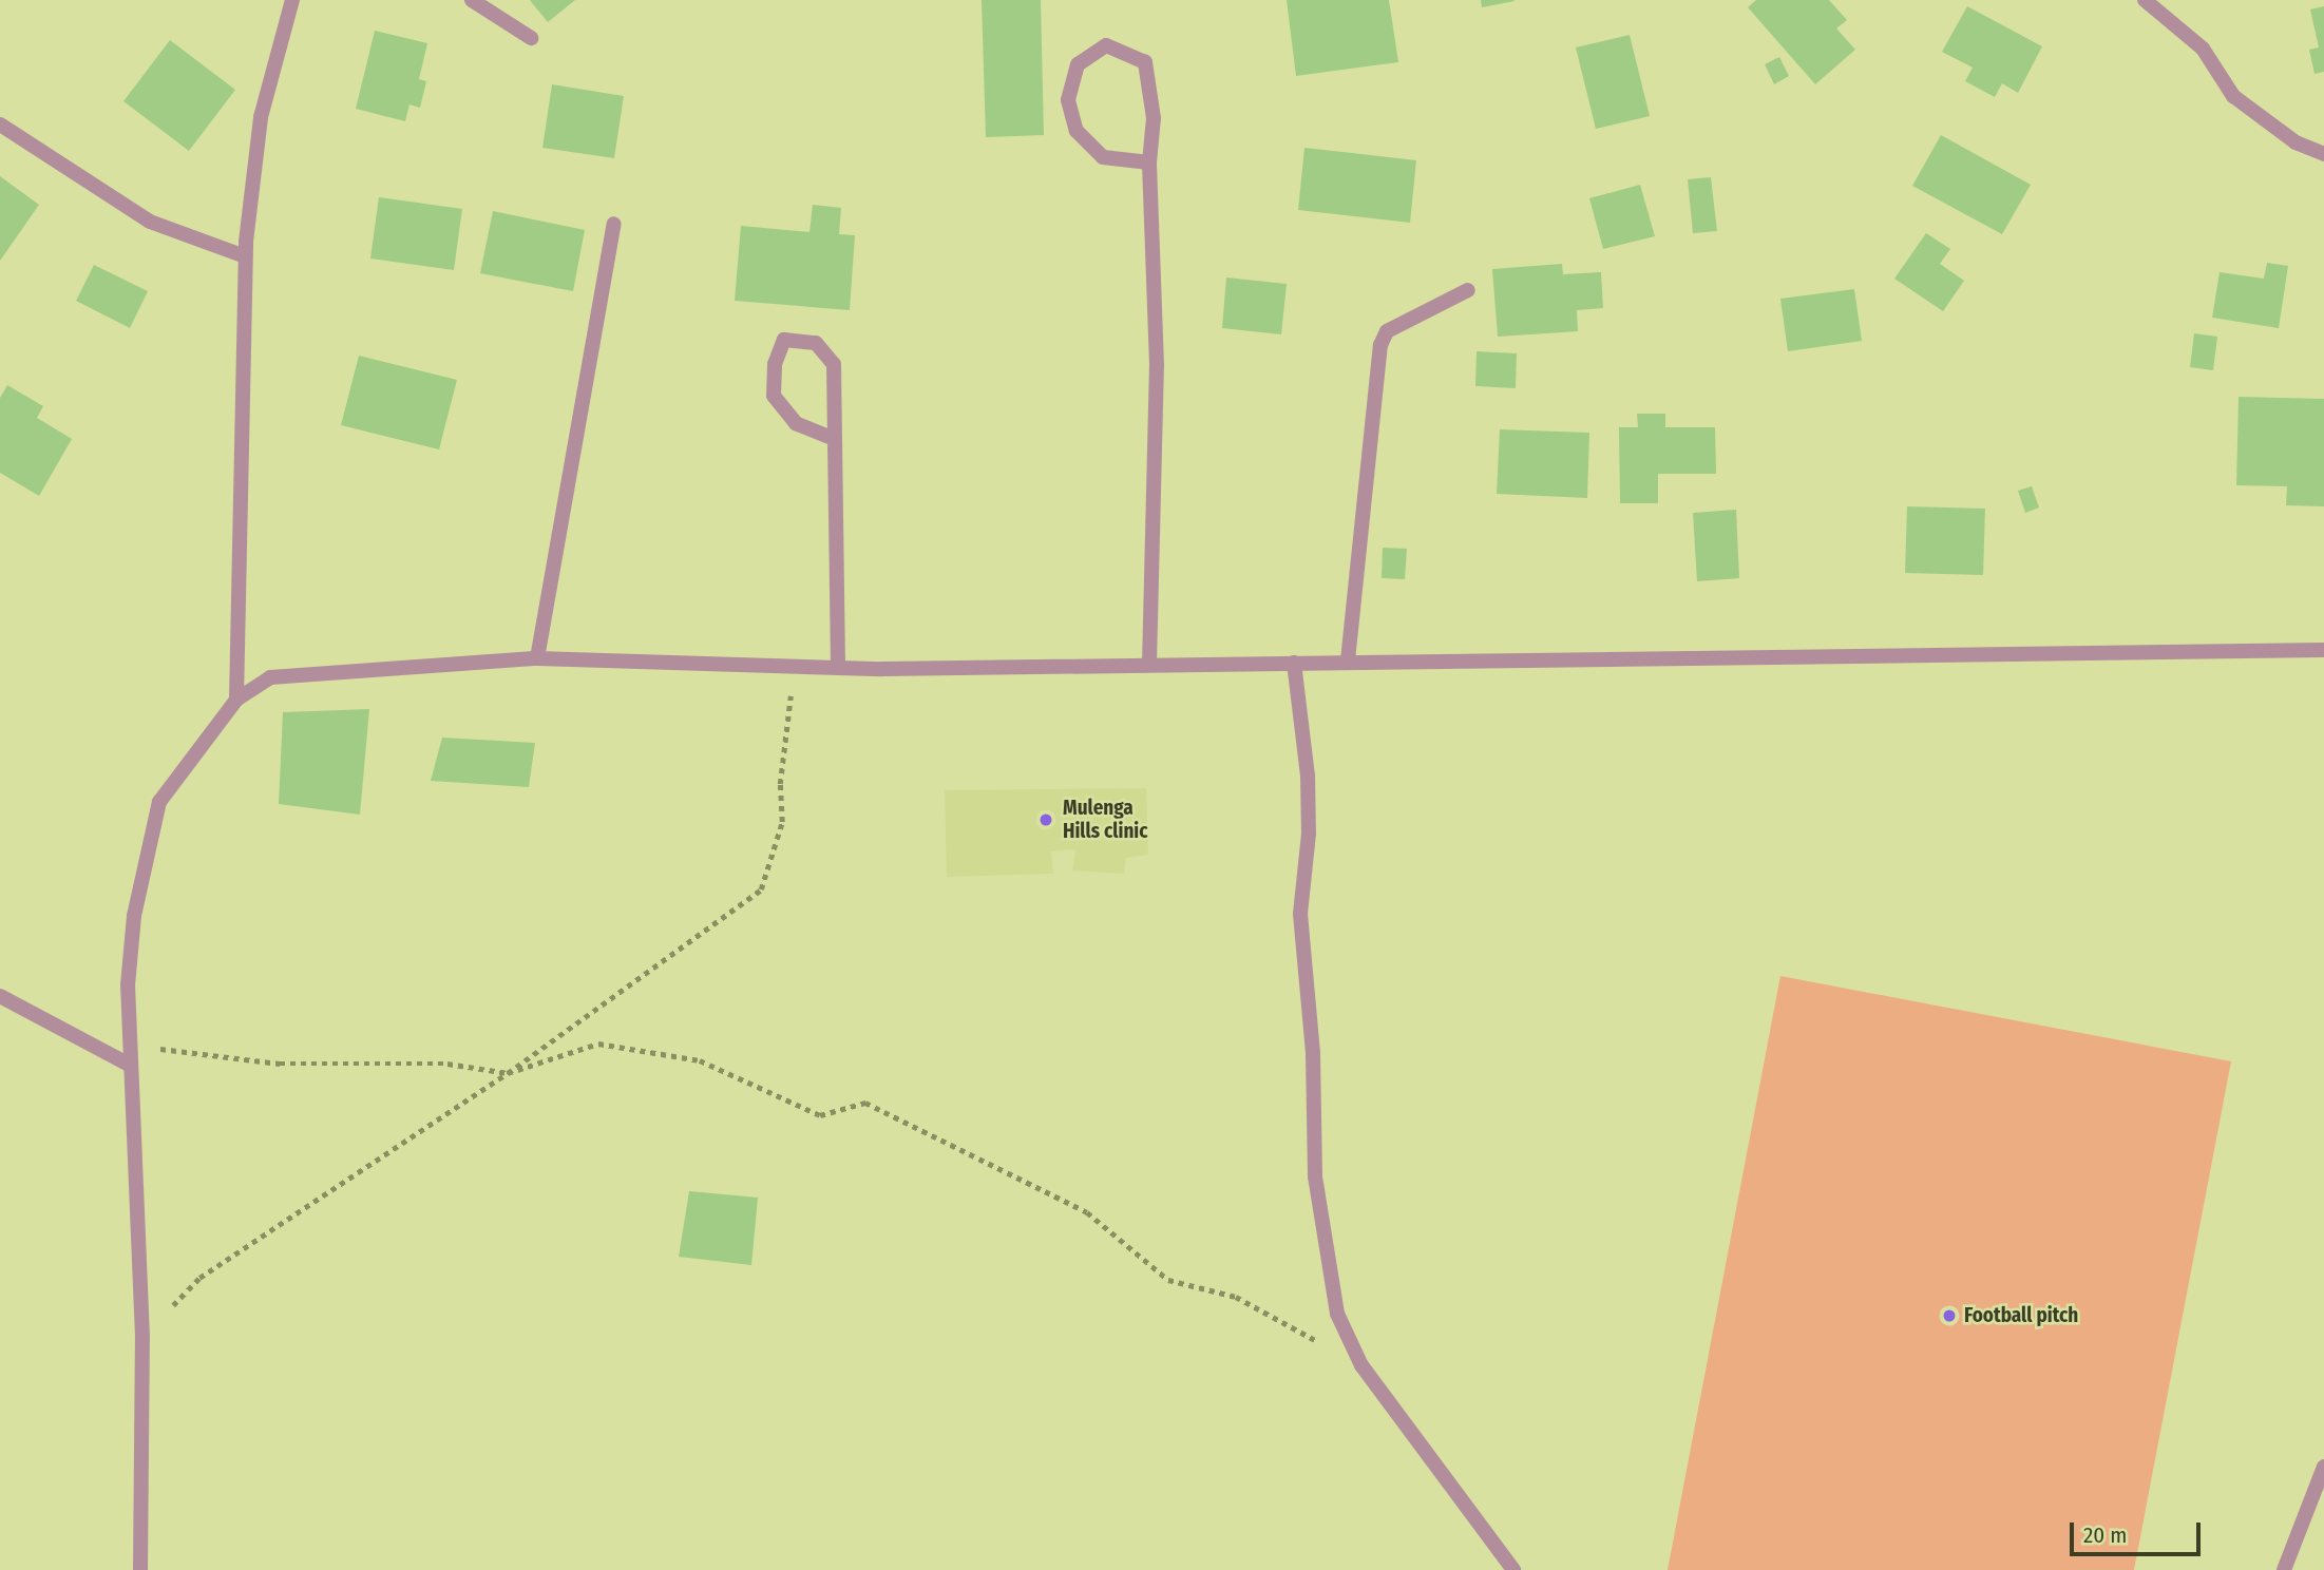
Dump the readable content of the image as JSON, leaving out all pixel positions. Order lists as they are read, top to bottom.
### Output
{
  "places": ["Mulenga Hills clinic", "Football pitch"],
  "scale_bar": "20 m"
}
